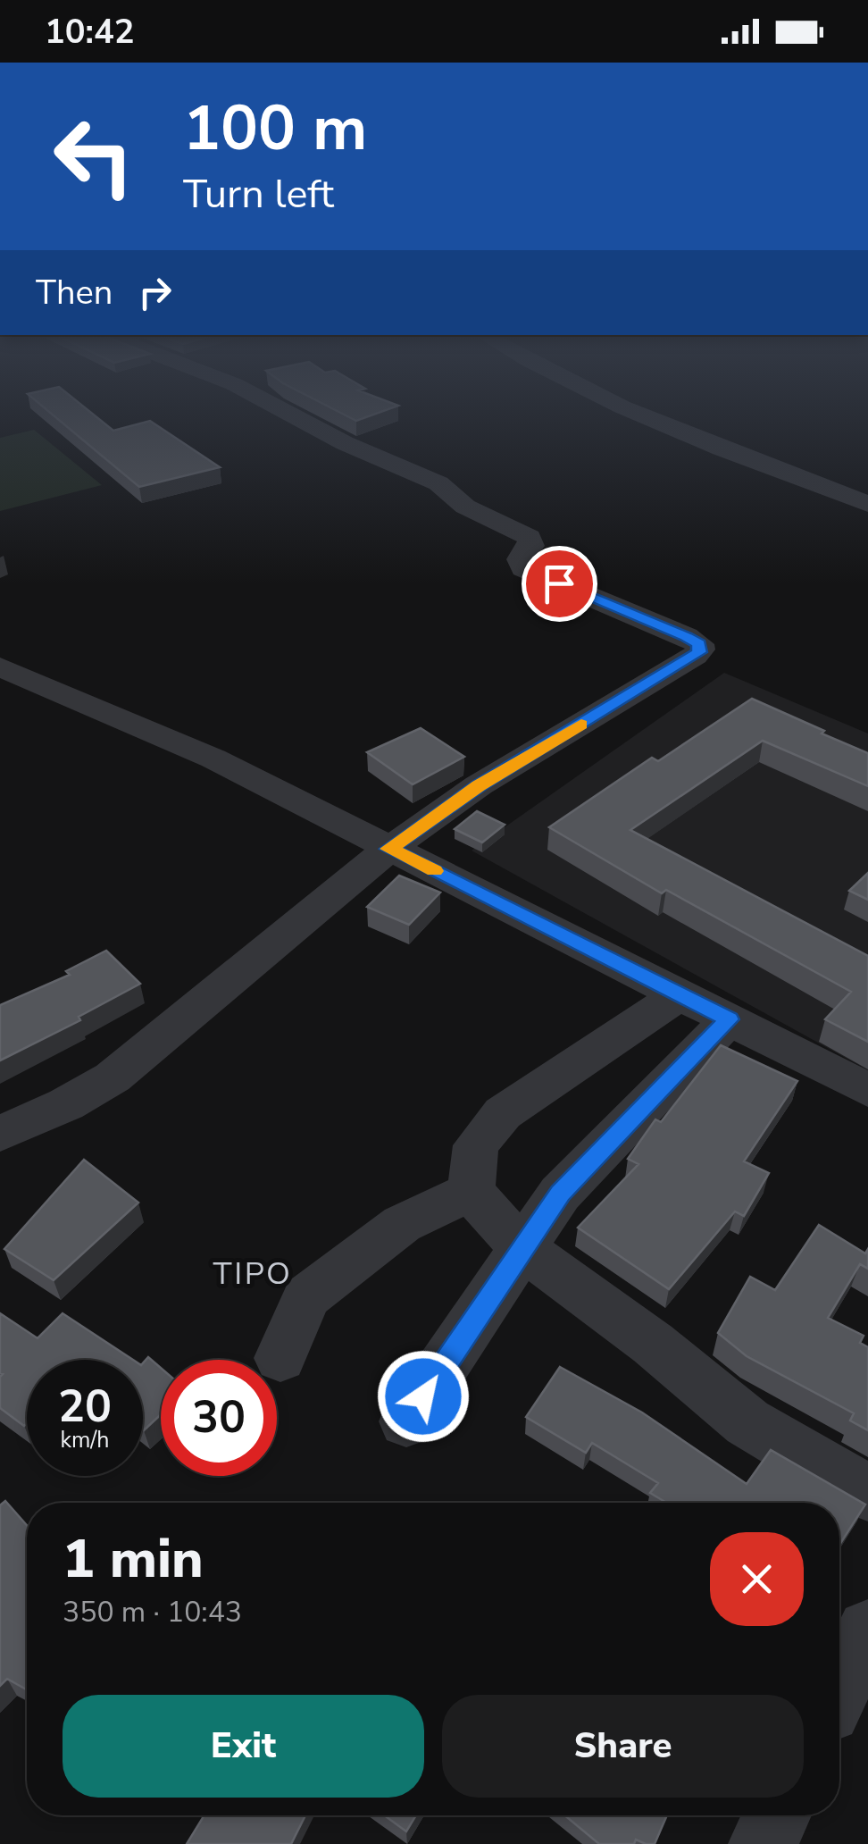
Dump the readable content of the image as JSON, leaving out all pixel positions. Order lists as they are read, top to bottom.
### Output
{
  "districts": ["TIPO"],
  "page": {
    "status": "10:42",
    "turn": ["100 m", "Turn left"],
    "then": "Then",
    "speed": "20 km/h",
    "limit": "30",
    "heading": ["1 min", "350 m · 10:43"],
    "buttons": ["Exit", "Share"]
  }
}
